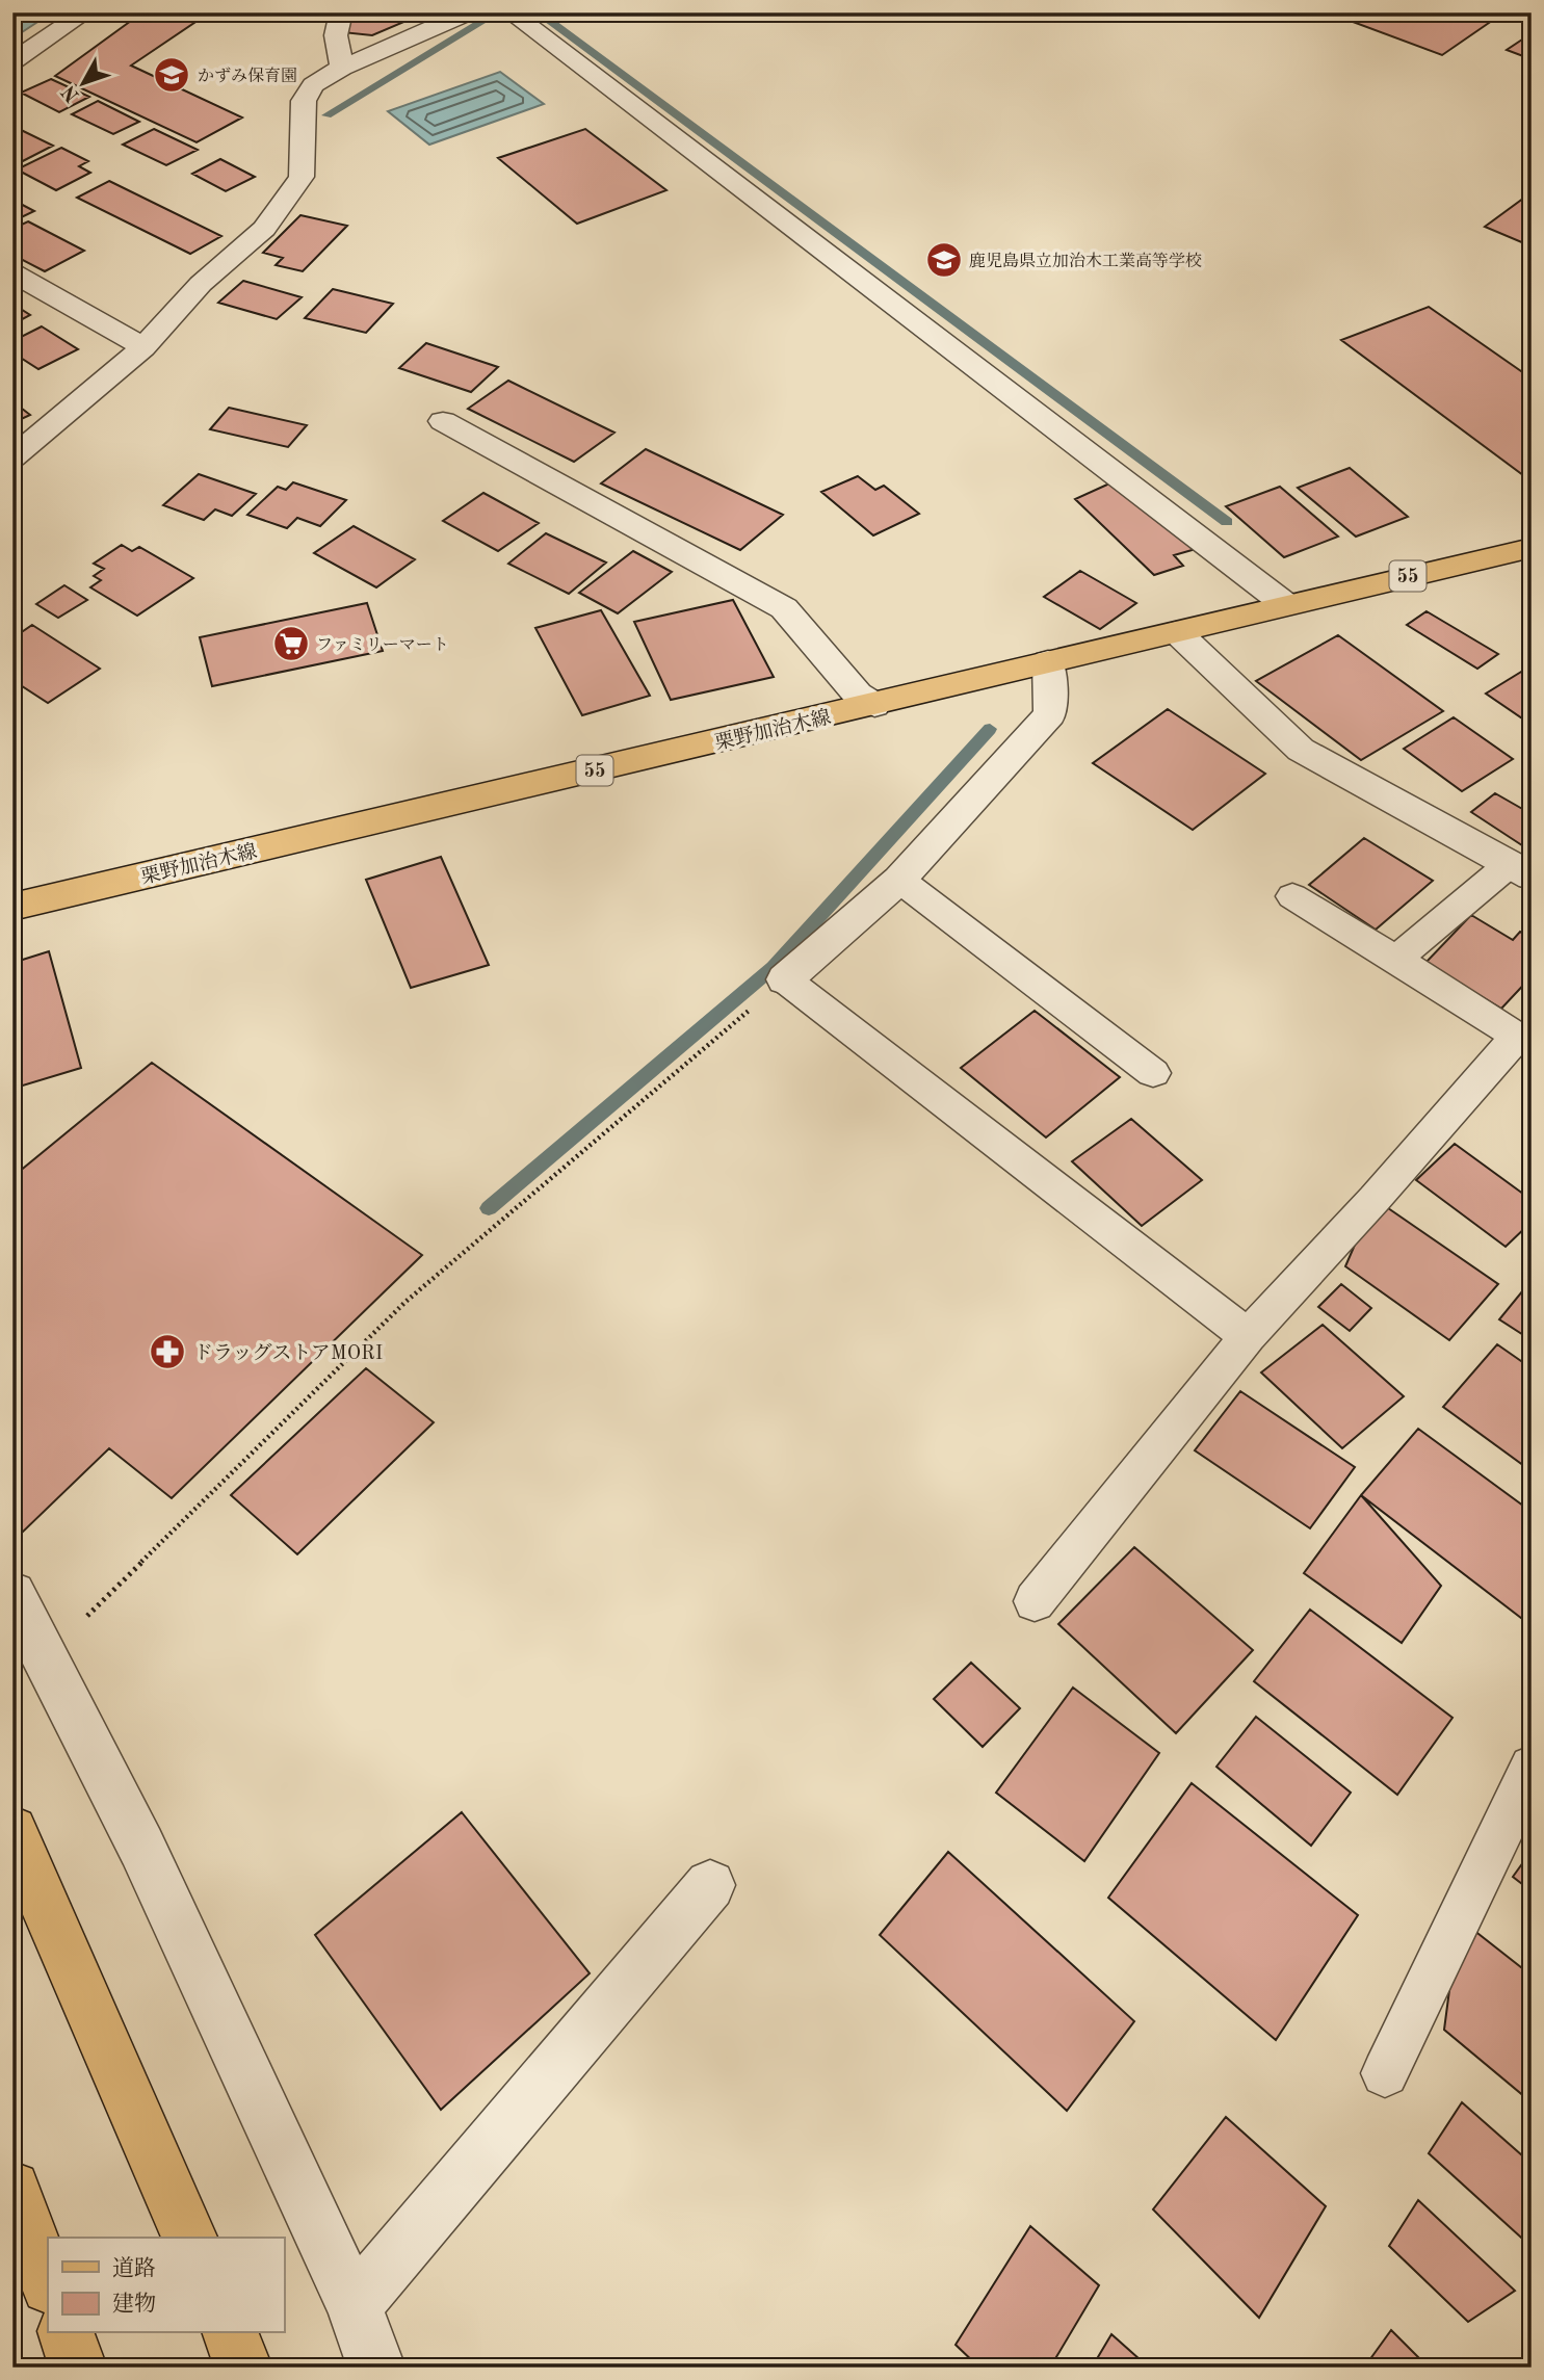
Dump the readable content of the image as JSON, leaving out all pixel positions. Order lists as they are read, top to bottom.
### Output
{
  "streets": {
    "main road": ["55", "栗野加治木線"]
  },
  "places": {
    "school or university": ["かずみ保育園", "鹿児島県立加治木工業高等学校"],
    "supermarket": ["ファミリーマート"],
    "pharmacy": ["ドラッグストアMORI"]
  },
  "legend": ["道路", "建物"],
  "north": "bottom left"
}
